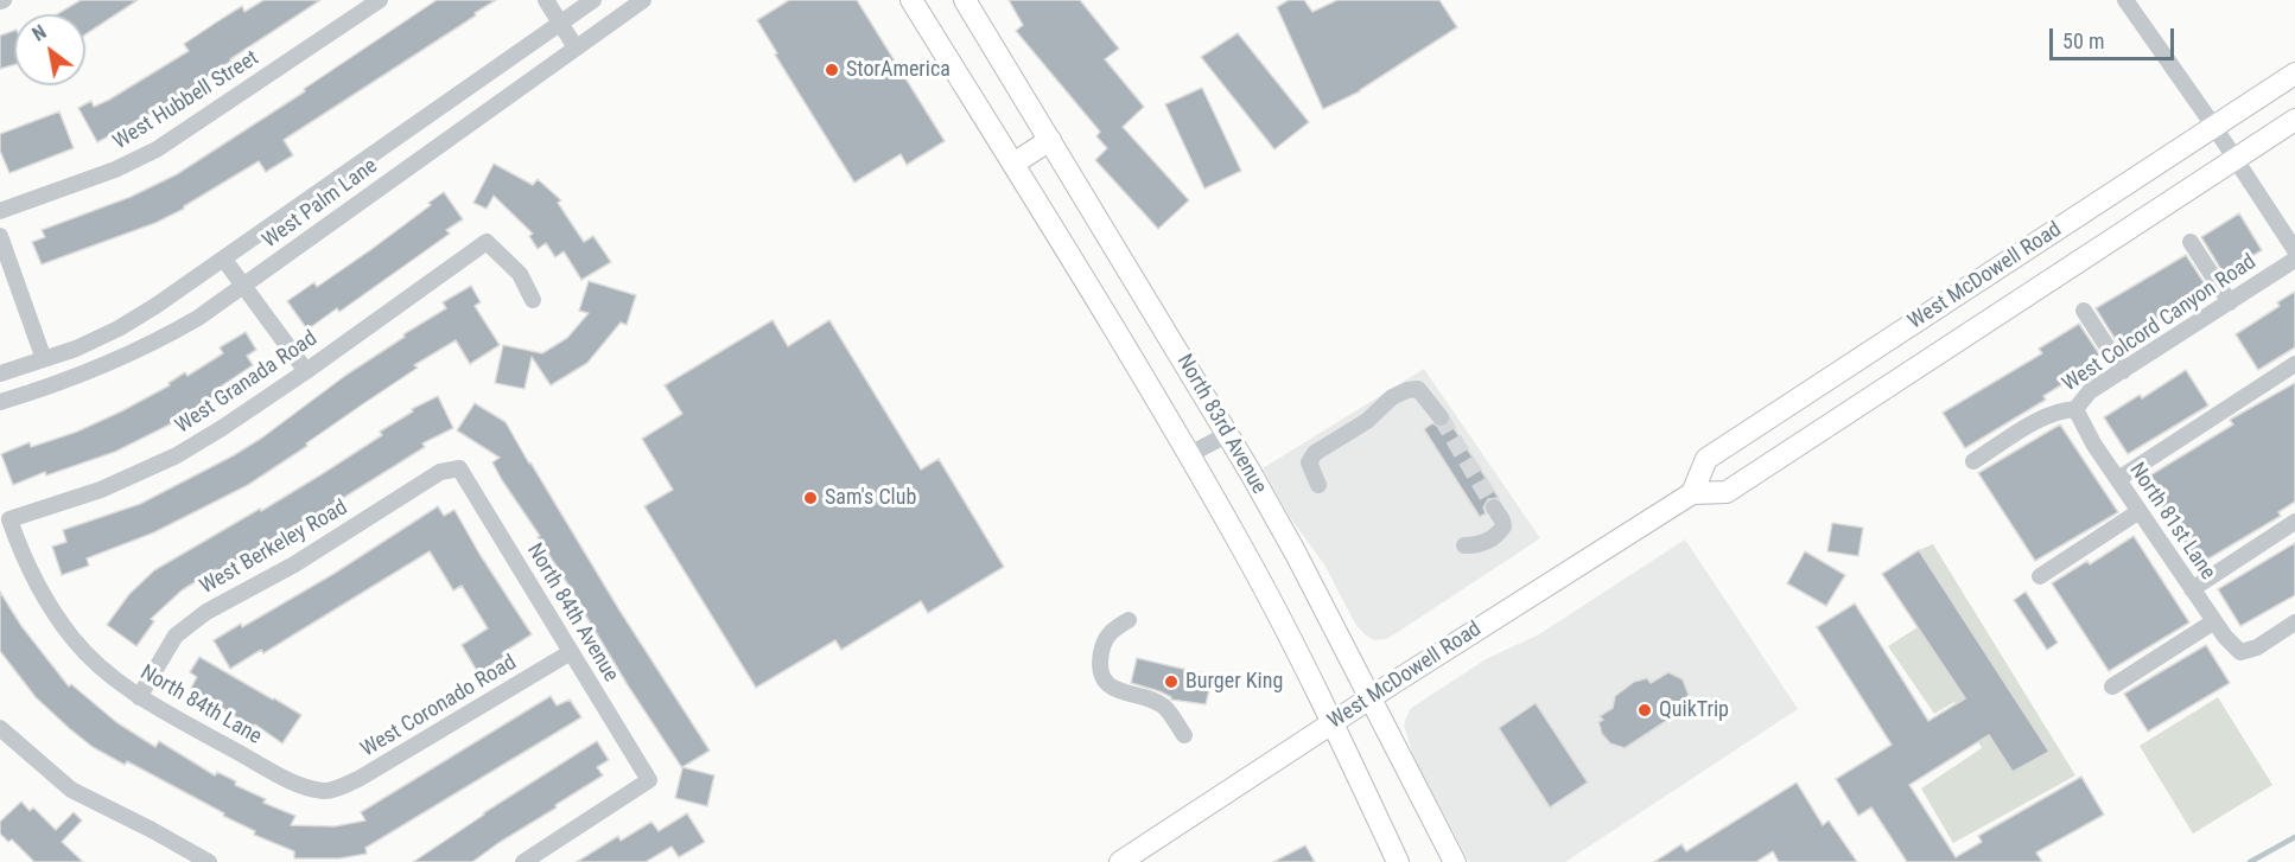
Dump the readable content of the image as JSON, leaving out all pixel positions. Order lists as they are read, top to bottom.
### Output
{
  "streets": {
    "main road": ["West McDowell Road", "North 83rd Avenue"],
    "street": [
      "West Hubbell Street",
      "West Palm Lane",
      "West Colcord Canyon Road",
      "West Granada Road",
      "North 81st Lane",
      "West Berkeley Road",
      "North 84th Avenue",
      "North 84th Lane",
      "West Coronado Road"
    ]
  },
  "crossings": [
    ["West McDowell Road", "North 83rd Avenue"],
    ["West Colcord Canyon Road", "North 81st Lane"],
    ["West Granada Road", "North 84th Lane"],
    ["West Berkeley Road", "North 84th Avenue"],
    ["West Berkeley Road", "North 84th Lane"],
    ["North 84th Avenue", "West Coronado Road"],
    ["North 84th Lane", "West Coronado Road"]
  ],
  "places": [
    "StorAmerica",
    "Sam's Club",
    "Burger King",
    "QuikTrip"
  ],
  "scale_bar": "50 m",
  "north": "top left"
}
